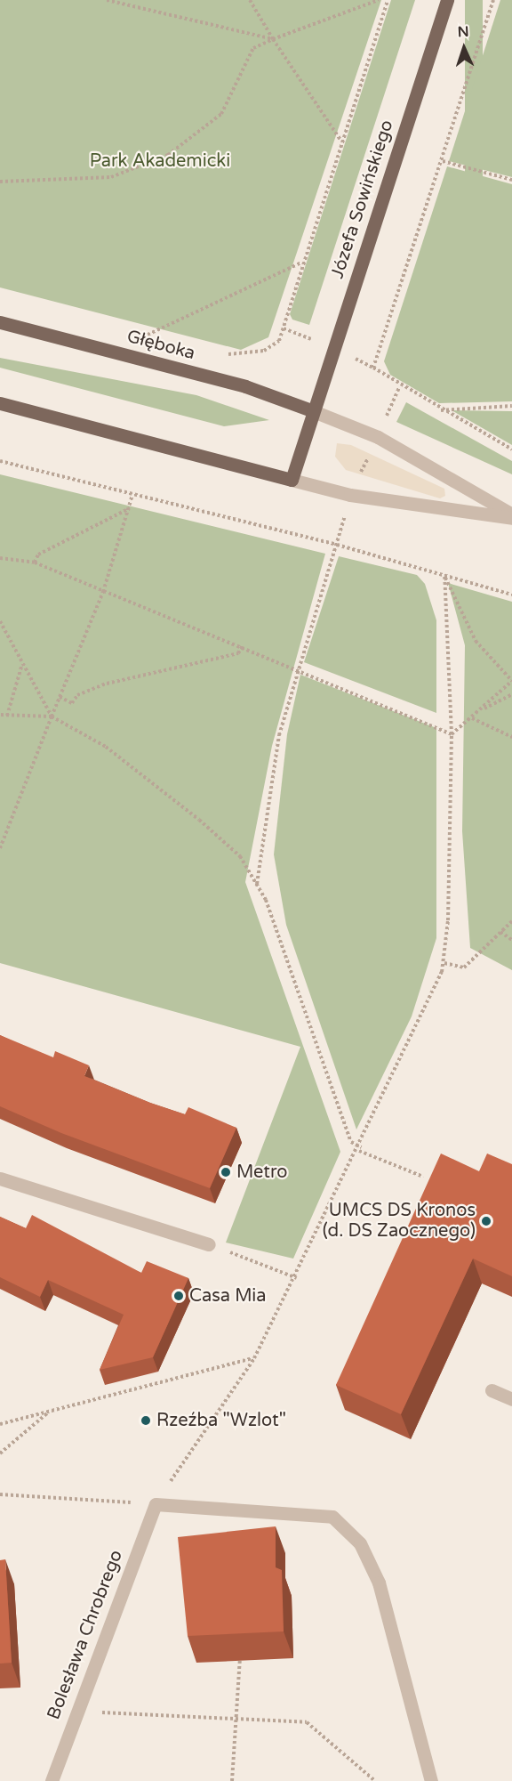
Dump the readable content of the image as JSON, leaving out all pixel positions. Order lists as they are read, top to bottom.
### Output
{
  "streets": {
    "main road": ["Józefa Sowińskiego", "Głęboka"],
    "street": ["Bolesława Chrobrego"]
  },
  "crossings": [
    ["Józefa Sowińskiego", "Głęboka"]
  ],
  "parks": ["Park Akademicki"],
  "places": [
    "Metro",
    "UMCS DS Kronos (d. DS Zaocznego)",
    "Casa Mia",
    "Rzeźba \"Wzlot\""
  ],
  "north": "top"
}
